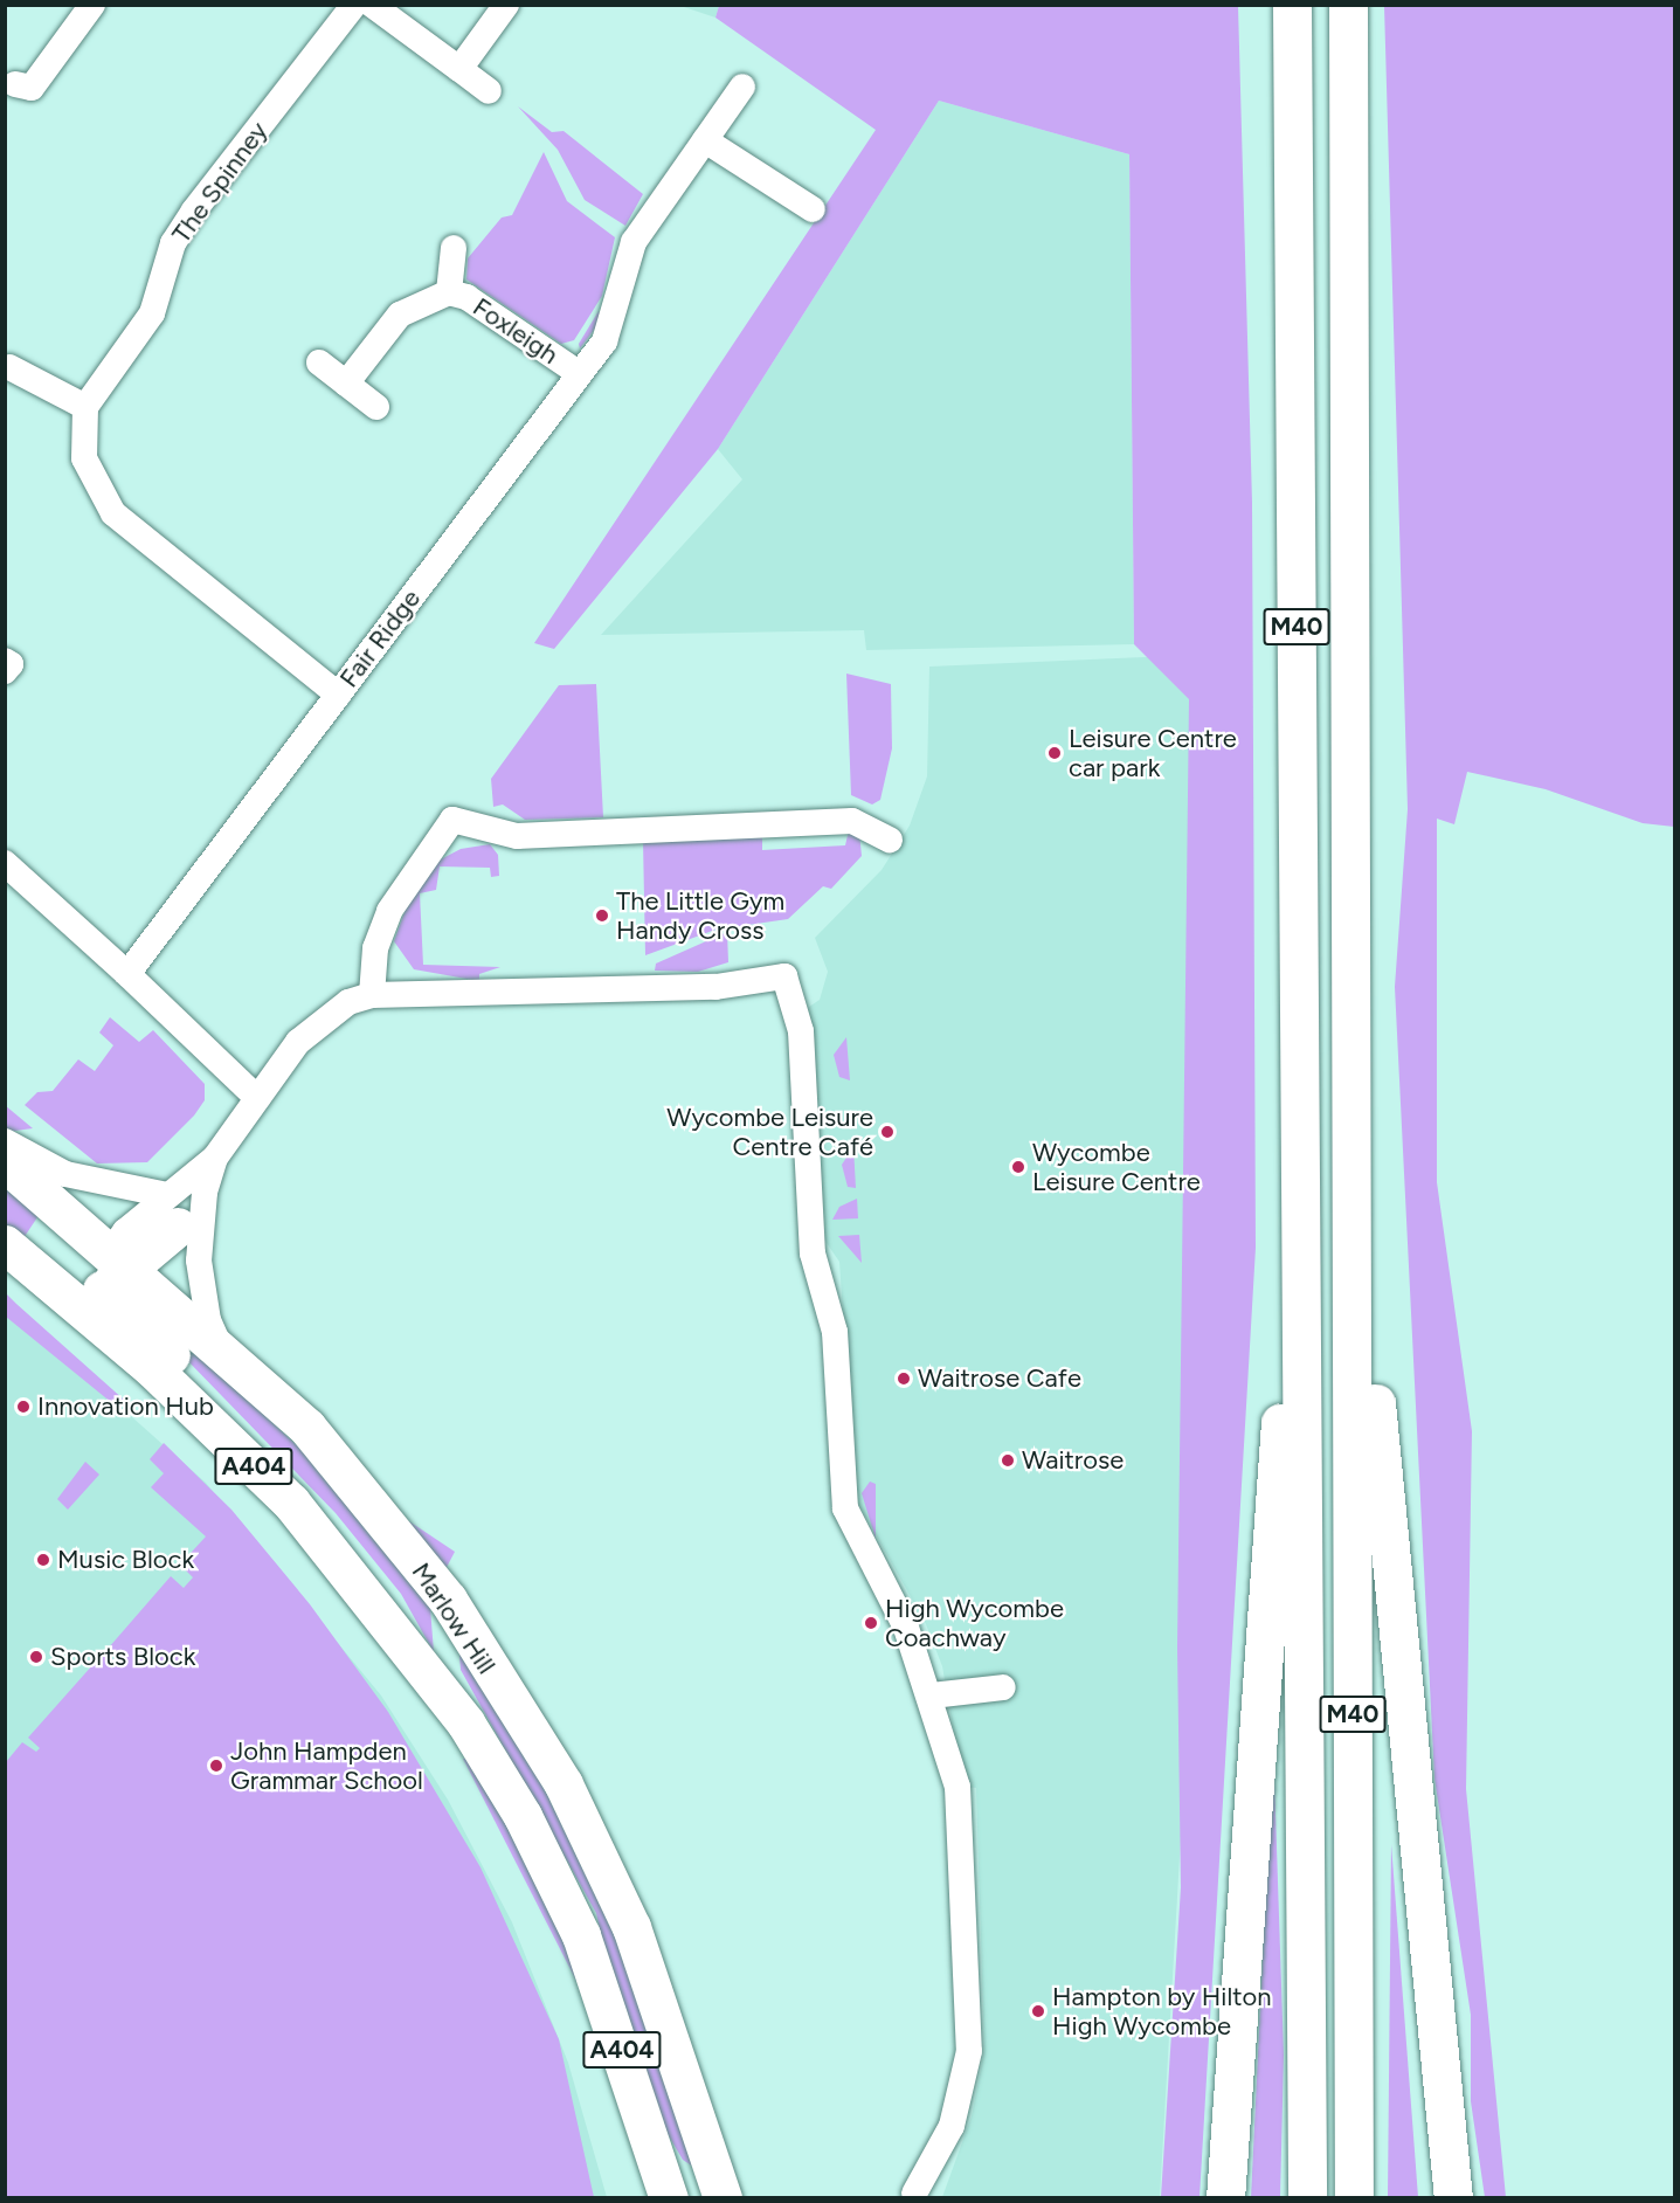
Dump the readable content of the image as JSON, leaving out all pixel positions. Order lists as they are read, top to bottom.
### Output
{
  "streets": {
    "main road": ["M40", "A404", "Marlow Hill"],
    "street": ["The Spinney", "Foxleigh", "Fair Ridge"]
  },
  "crossings": [
    ["Foxleigh", "Fair Ridge"],
    ["A404", "Marlow Hill"]
  ],
  "places": [
    "Leisure Centre car park",
    "The Little Gym Handy Cross",
    "Wycombe Leisure Centre Café",
    "Wycombe Leisure Centre",
    "Waitrose Cafe",
    "Innovation Hub",
    "Waitrose",
    "Music Block",
    "High Wycombe Coachway",
    "Sports Block",
    "John Hampden Grammar School",
    "Hampton by Hilton High Wycombe"
  ]
}
